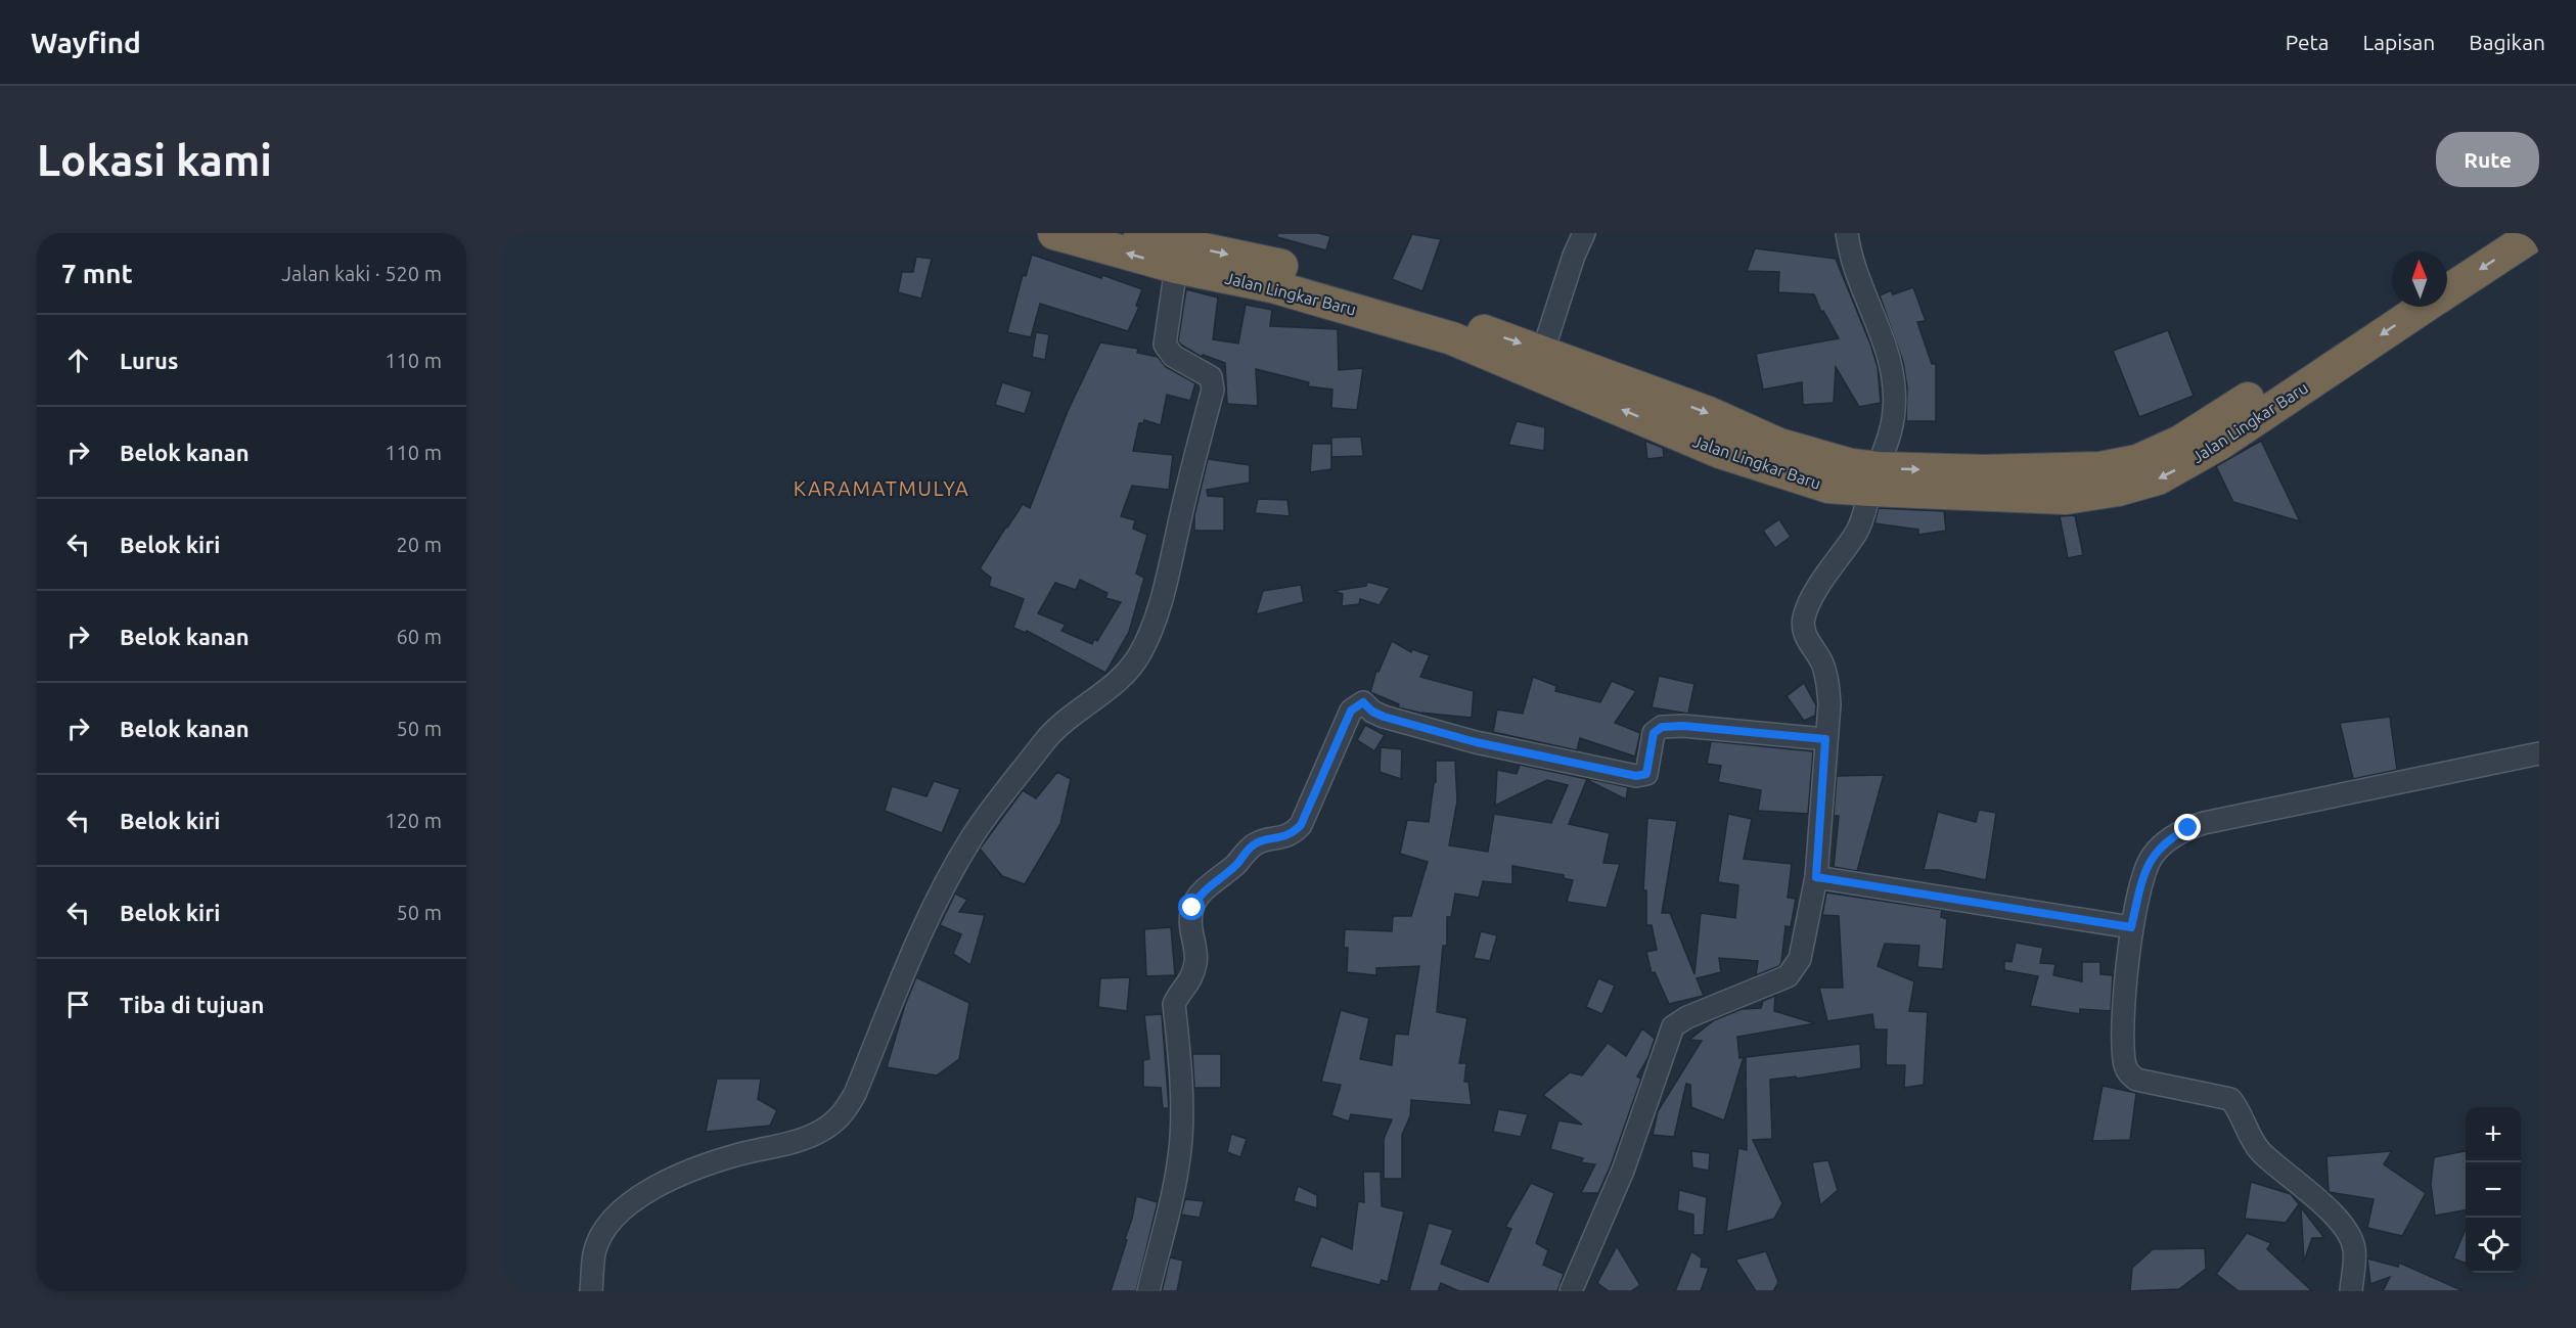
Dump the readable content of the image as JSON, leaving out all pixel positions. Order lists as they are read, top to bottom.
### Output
{
  "streets": {
    "highway": ["Jalan Lingkar Baru"]
  },
  "districts": ["KARAMATMULYA"],
  "north": "top",
  "page": {
    "header": "Wayfind",
    "nav": ["Peta", "Lapisan", "Bagikan"],
    "buttons": "Rute",
    "title": "Lokasi kami",
    "heading": ["7 mnt", "Jalan kaki · 520 m"],
    "list": [
      ["Lurus", "110 m"],
      ["Belok kanan", "110 m"],
      ["Belok kiri", "20 m"],
      ["Belok kanan", "60 m"],
      ["Belok kanan", "50 m"],
      ["Belok kiri", "120 m"],
      ["Belok kiri", "50 m"],
      "Tiba di tujuan"
    ],
    "map_buttons": ["+", "−"]
  }
}
